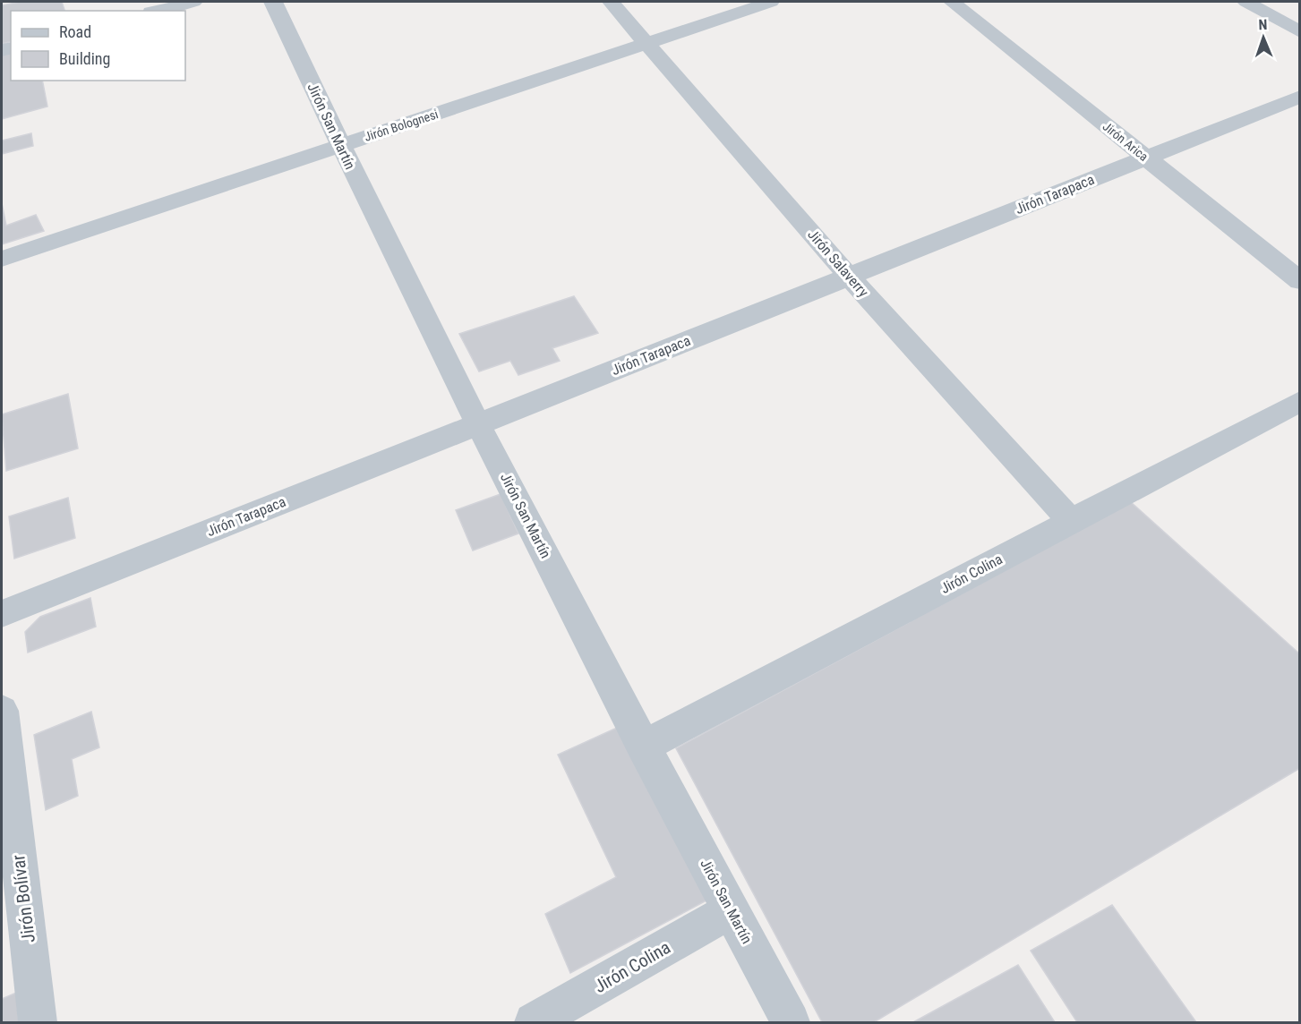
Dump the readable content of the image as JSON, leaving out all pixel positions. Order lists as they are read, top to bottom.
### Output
{
  "streets": {
    "street": [
      "Jirón Bolognesi",
      "Jirón San Martín",
      "Jirón Arica",
      "Jirón Tarapaca",
      "Jirón Salaverry",
      "Jirón Colina",
      "Jirón Bolívar"
    ]
  },
  "crossings": [
    ["Jirón Bolognesi", "Jirón San Martín"],
    ["Jirón Bolognesi", "Jirón Salaverry"],
    ["Jirón San Martín", "Jirón Tarapaca"],
    ["Jirón San Martín", "Jirón Colina"],
    ["Jirón Arica", "Jirón Tarapaca"],
    ["Jirón Tarapaca", "Jirón Salaverry"],
    ["Jirón Salaverry", "Jirón Colina"]
  ],
  "legend": ["Road", "Building"],
  "north": "top"
}
